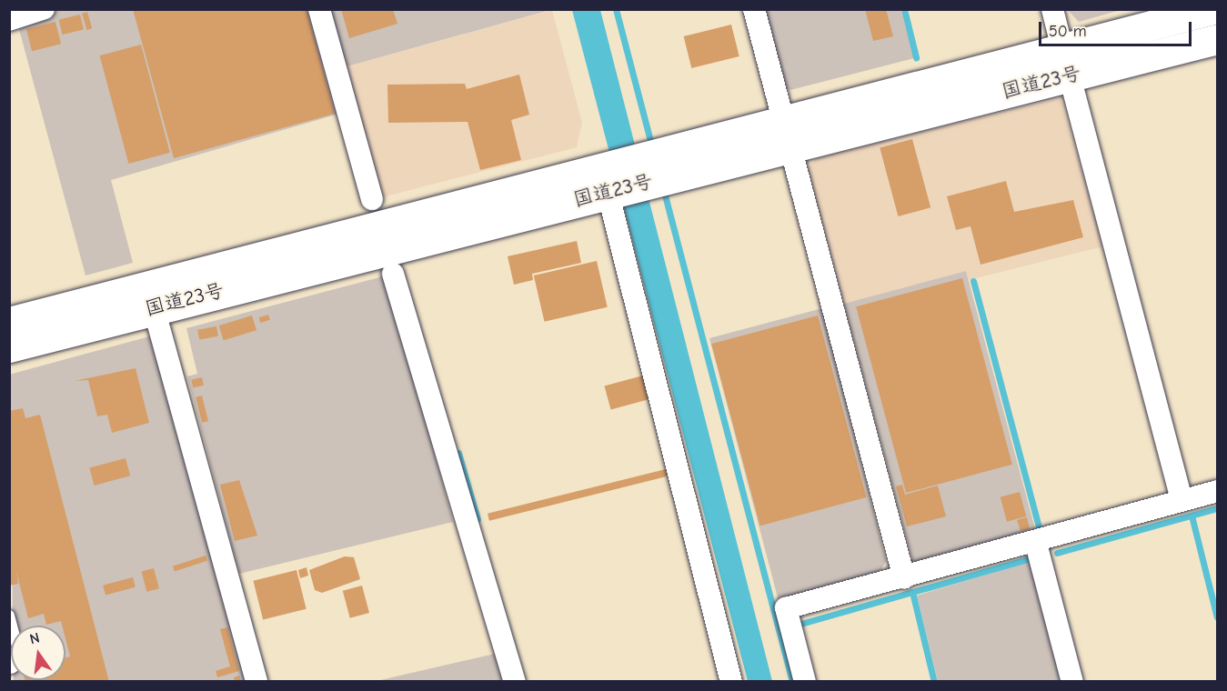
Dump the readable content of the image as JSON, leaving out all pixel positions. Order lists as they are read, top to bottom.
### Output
{
  "streets": {
    "highway": ["国道23号"]
  },
  "scale_bar": "50 m",
  "north": "top"
}
